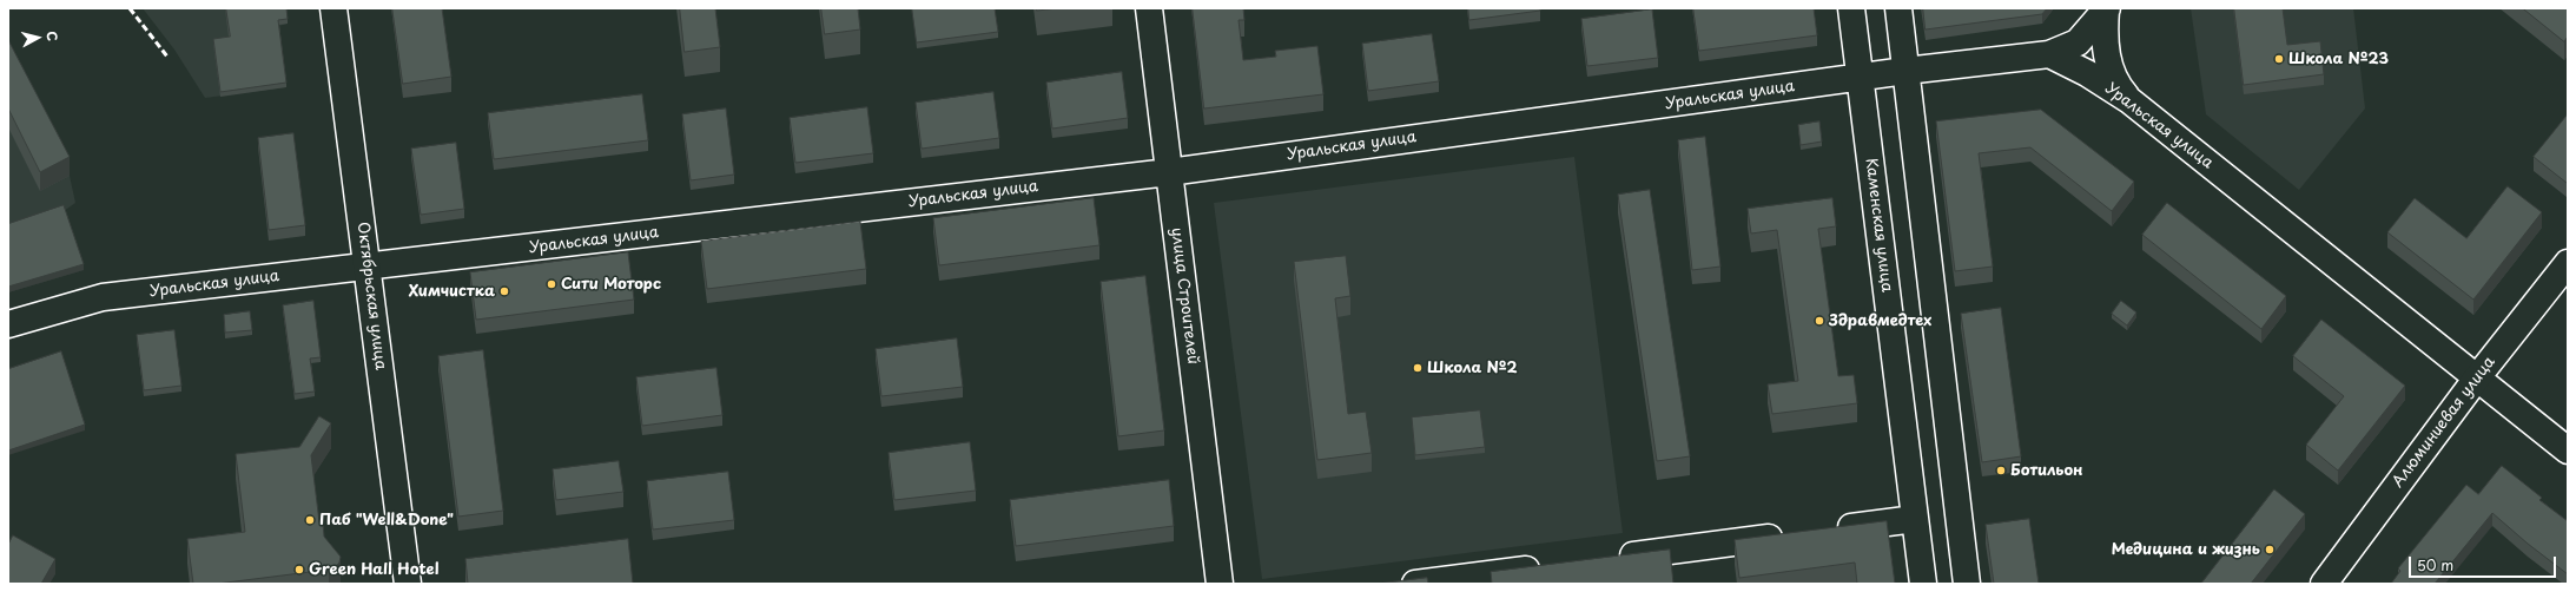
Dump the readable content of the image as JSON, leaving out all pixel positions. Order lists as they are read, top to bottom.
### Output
{
  "streets": {
    "street": [
      "Уральская улица",
      "Каменская улица",
      "Октябрьская улица",
      "улица Строителей",
      "Алюминиевая улица"
    ]
  },
  "crossings": [
    ["Уральская улица", "Каменская улица"],
    ["Уральская улица", "Октябрьская улица"],
    ["Уральская улица", "улица Строителей"],
    ["Уральская улица", "Алюминиевая улица"]
  ],
  "places": [
    "Школа №23",
    "Сити Моторс",
    "Химчистка",
    "Здравмедтех",
    "Школа №2",
    "Ботильон",
    "Паб \"Well&Done\"",
    "Медицина и жизнь",
    "Green Hall Hotel"
  ],
  "scale_bar": "50 m",
  "north": "right"
}
